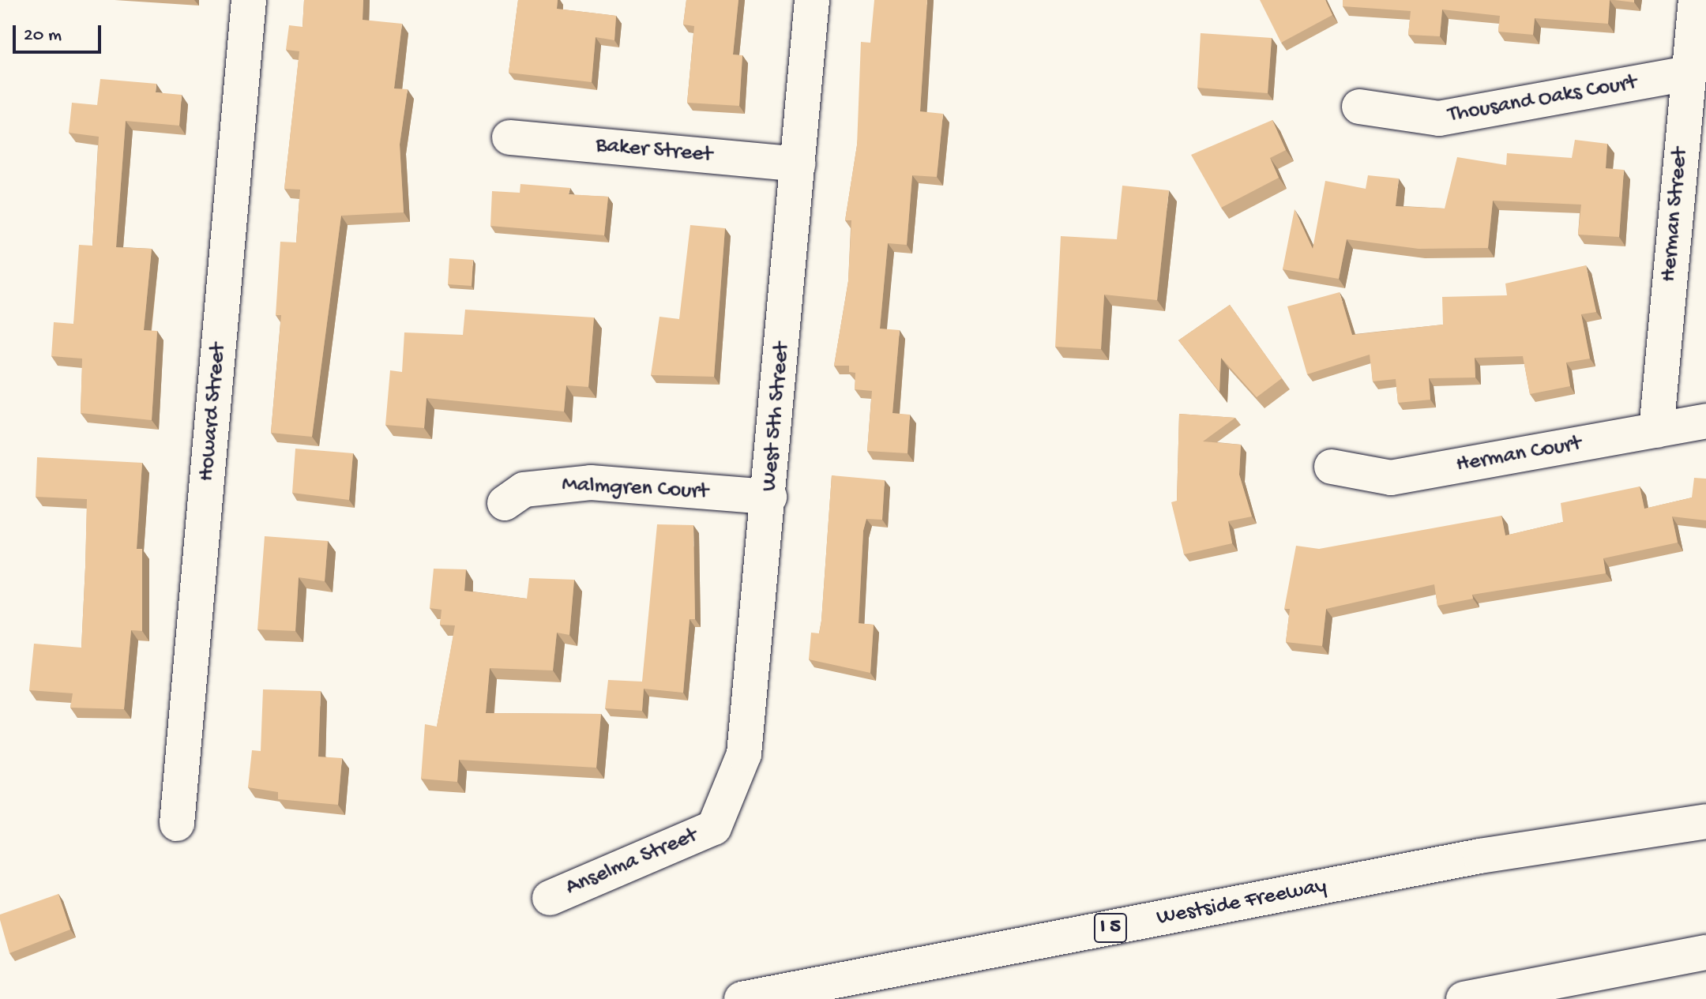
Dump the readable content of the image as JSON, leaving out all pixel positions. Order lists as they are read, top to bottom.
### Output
{
  "streets": {
    "main road": [
      "Thousand Oaks Court",
      "Baker Street",
      "Herman Street",
      "Howard Street",
      "West 5th Street",
      "Herman Court",
      "Malmgren Court",
      "Anselma Street",
      "Westside Freeway",
      "I 5"
    ]
  },
  "crossings": [
    ["Thousand Oaks Court", "Herman Street"],
    ["Baker Street", "West 5th Street"],
    ["Herman Street", "Herman Court"],
    ["West 5th Street", "Malmgren Court"],
    ["West 5th Street", "Anselma Street"]
  ],
  "scale_bar": "20 m"
}
